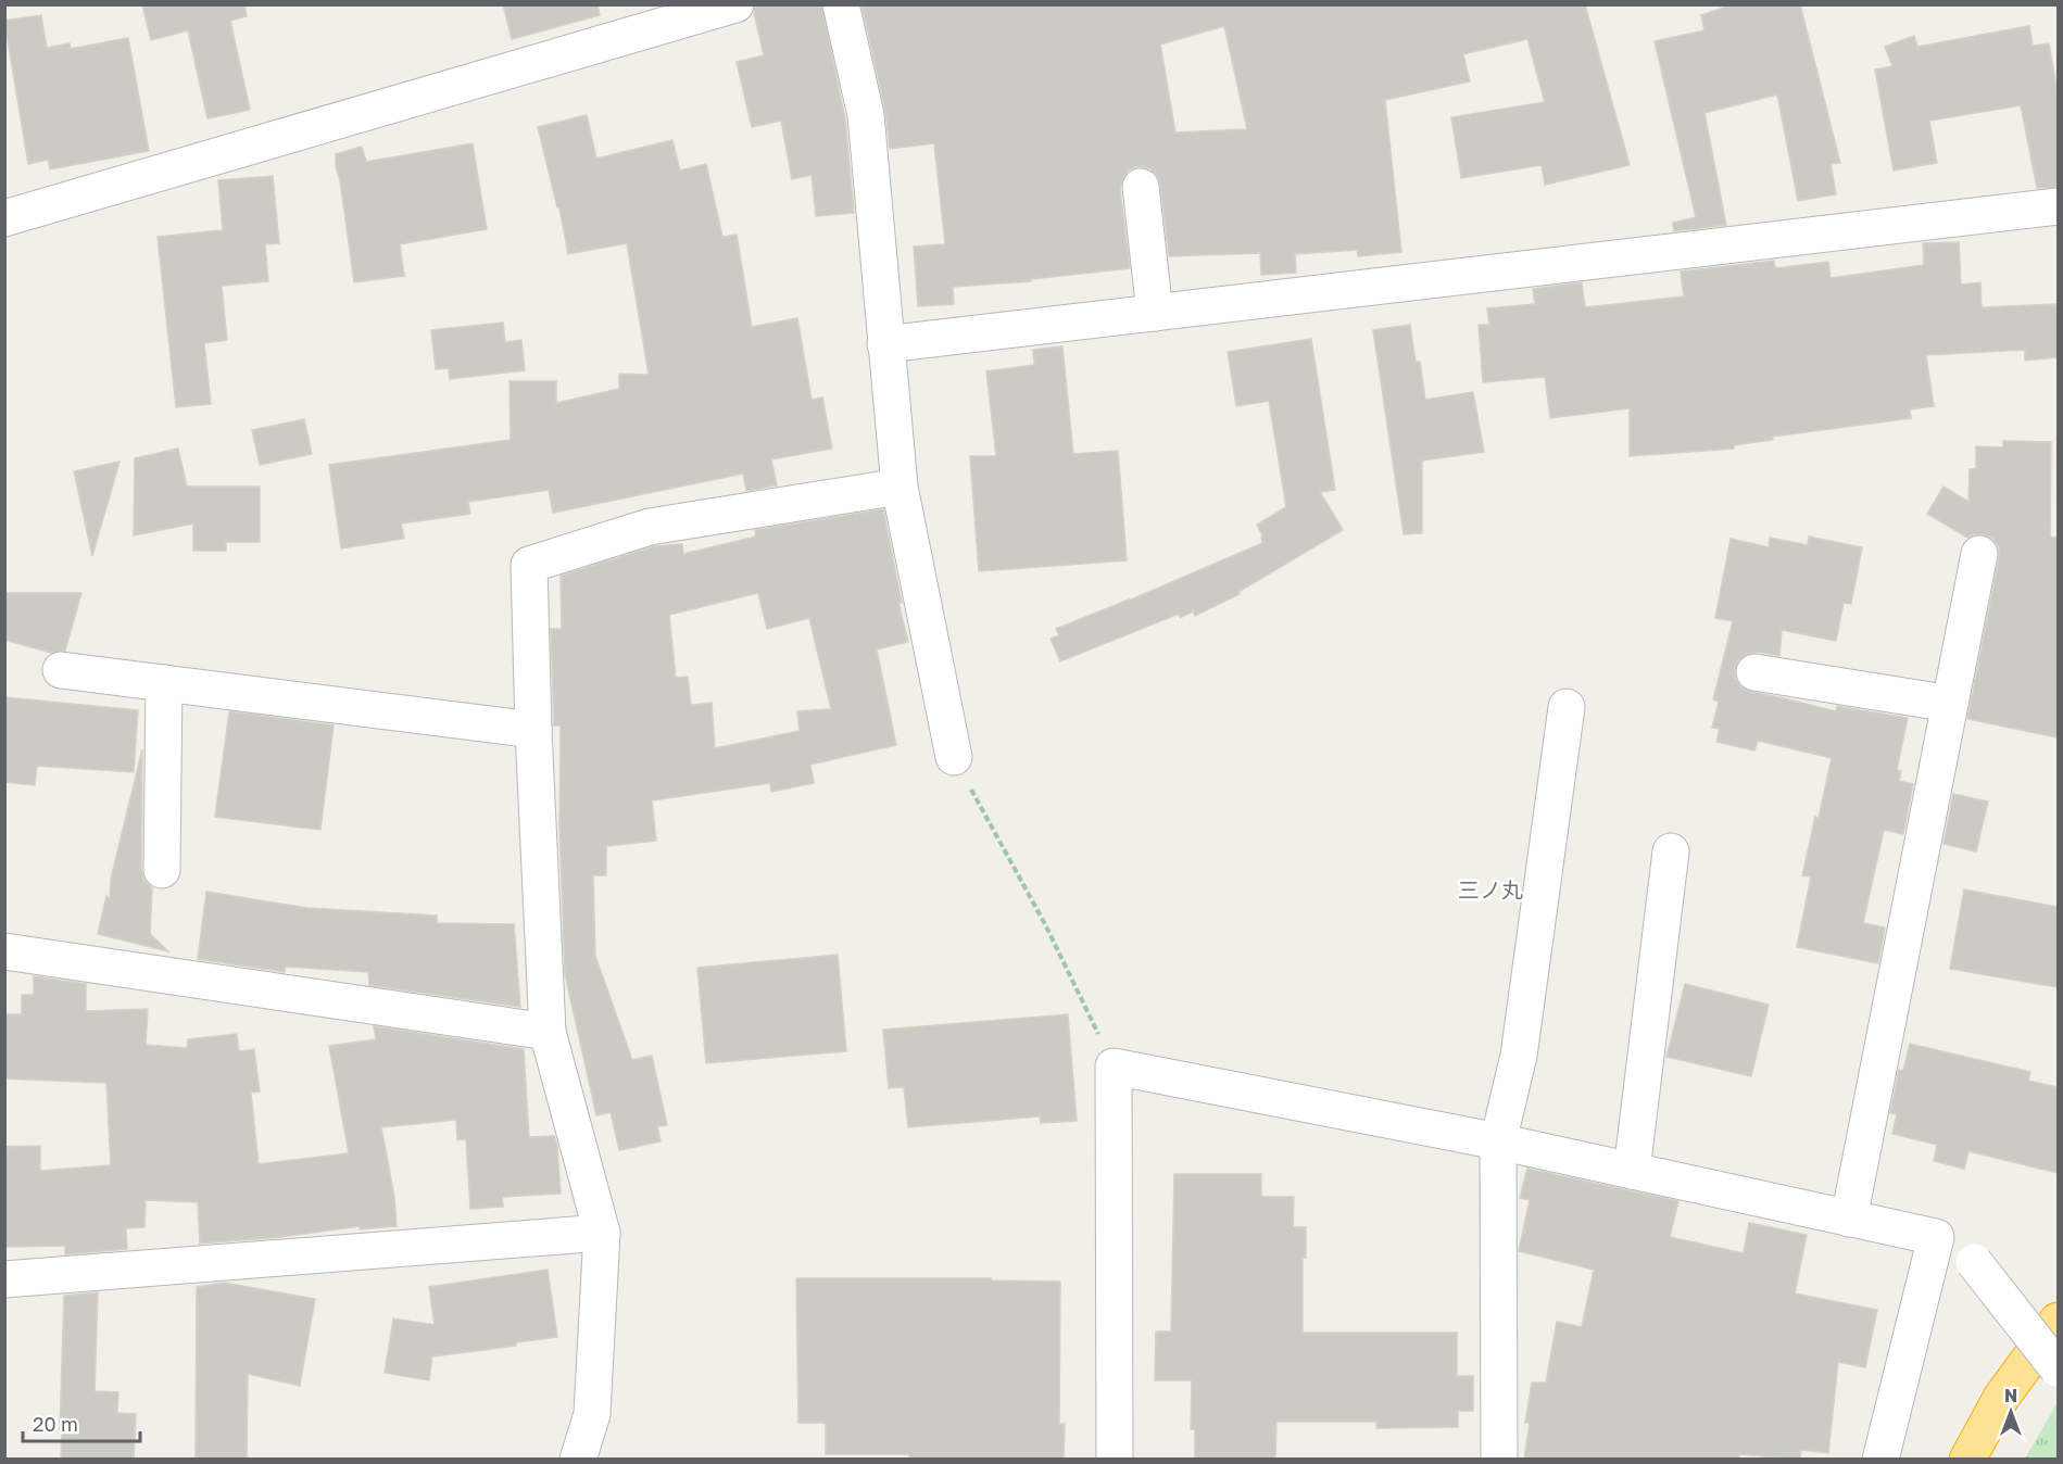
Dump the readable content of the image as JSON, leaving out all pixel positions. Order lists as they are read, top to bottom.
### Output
{
  "districts": ["三ノ丸"],
  "scale_bar": "20 m",
  "north": "top"
}
